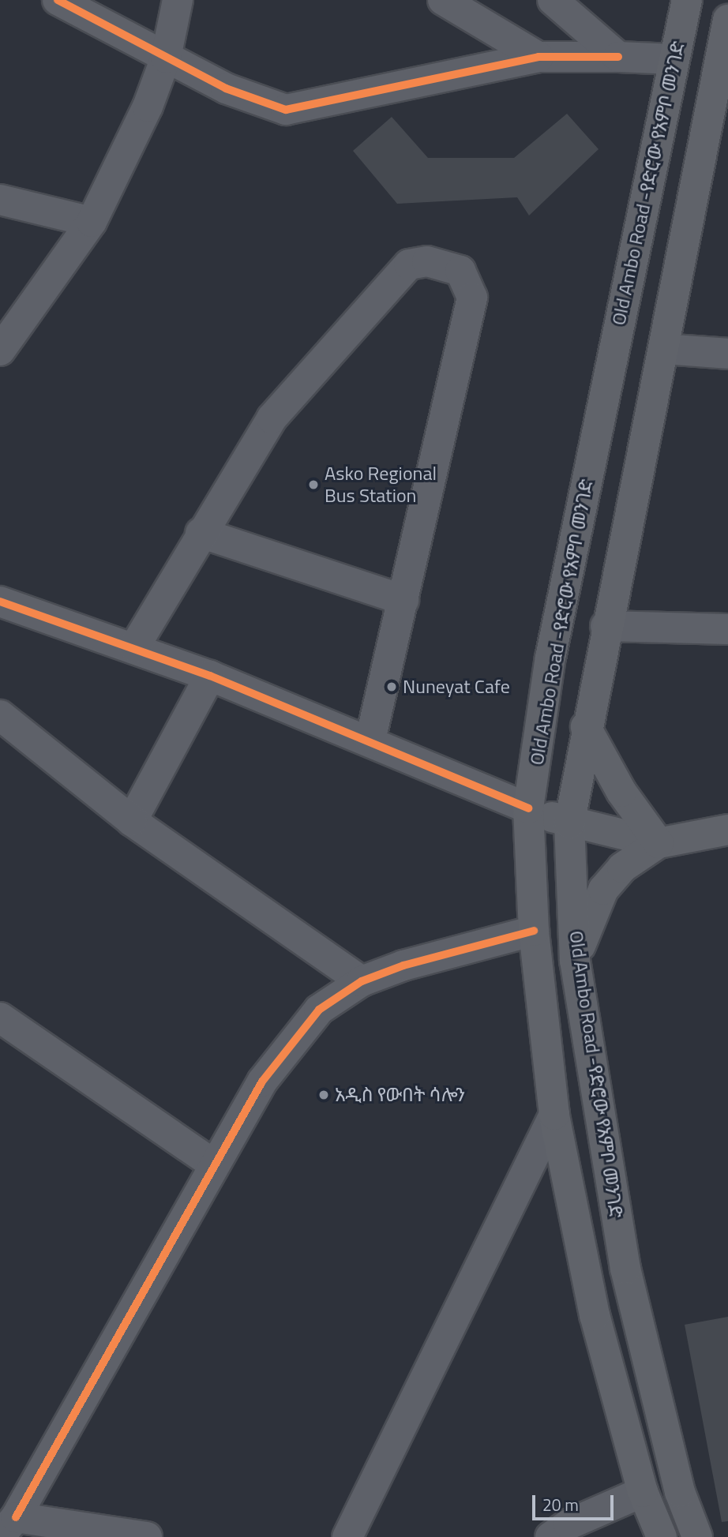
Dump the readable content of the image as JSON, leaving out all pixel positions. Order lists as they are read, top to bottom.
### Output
{
  "streets": {
    "main road": ["Old Ambo Road -የድሮው የአምቦ መንገድ"]
  },
  "places": ["Asko Regional Bus Station", "Nuneyat Cafe", "አዲስ የውበት ሳሎን"],
  "scale_bar": "20 m"
}
